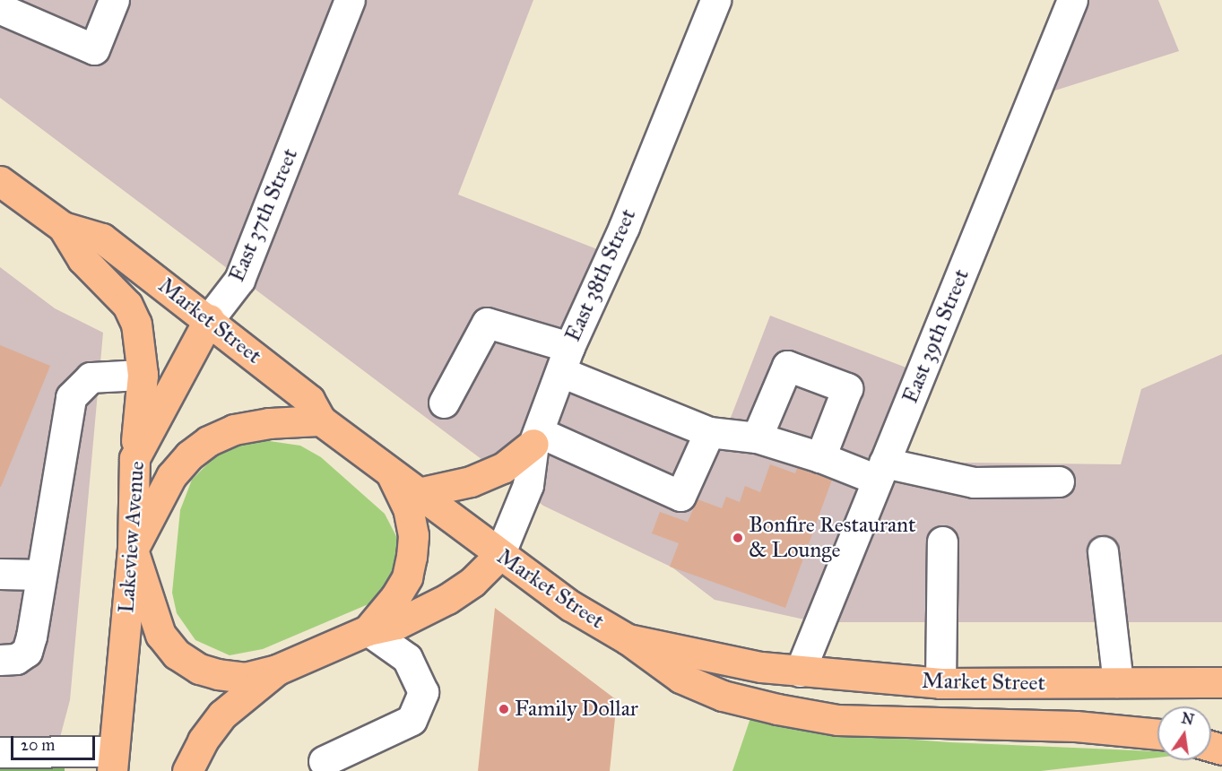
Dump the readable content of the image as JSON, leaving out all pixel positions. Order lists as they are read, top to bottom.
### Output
{
  "streets": {
    "main road": ["Market Street", "Lakeview Avenue"],
    "street": ["East 37th Street", "East 38th Street", "East 39th Street"]
  },
  "crossings": [
    ["East 37th Street", "Market Street"],
    ["East 37th Street", "Lakeview Avenue"],
    ["East 38th Street", "Market Street"],
    ["Market Street", "East 39th Street"],
    ["Market Street", "Lakeview Avenue"]
  ],
  "places": ["Bonfire Restaurant & Lounge", "Family Dollar"],
  "scale_bar": "20 m",
  "north": "top"
}
